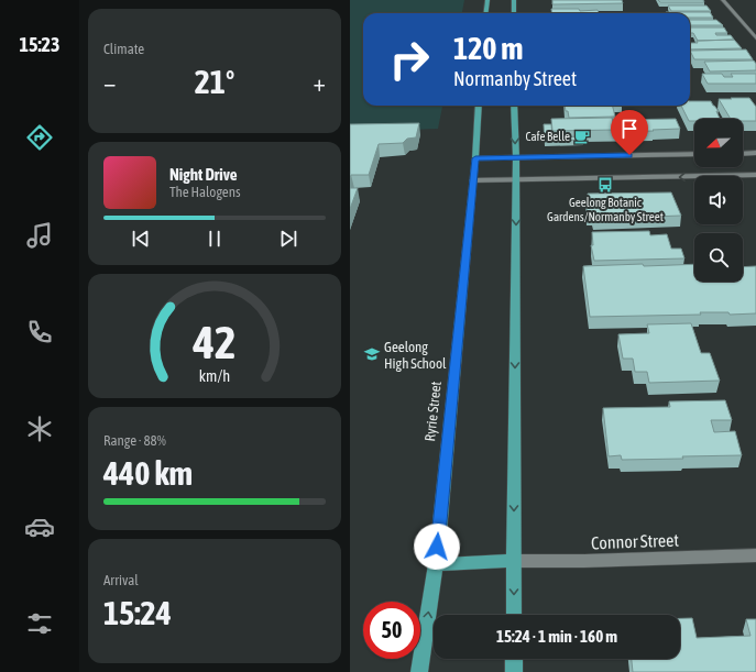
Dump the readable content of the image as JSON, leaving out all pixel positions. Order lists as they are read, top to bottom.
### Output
{
  "streets": {
    "main road": ["Ryrie Street"],
    "street": ["Connor Street"]
  },
  "places": {
    "cafe": ["Cafe Belle"],
    "bus stop": ["Geelong Botanic Gardens/Normanby Street"],
    "school or university": ["Geelong High School"]
  },
  "north": "left",
  "page": {
    "tabs": "15:23",
    "tile": [
      "Climate",
      ["Range · 88%", "440 km"],
      ["Arrival", "15:24"]
    ],
    "turn": ["120 m", "Normanby Street"],
    "heat": ["−", "21°", "+"],
    "song": ["Night Drive", "The Halogens"],
    "limit": "50",
    "trip": "15:24 · 1 min · 160 m",
    "gauge": ["42", "km/h"]
  }
}
